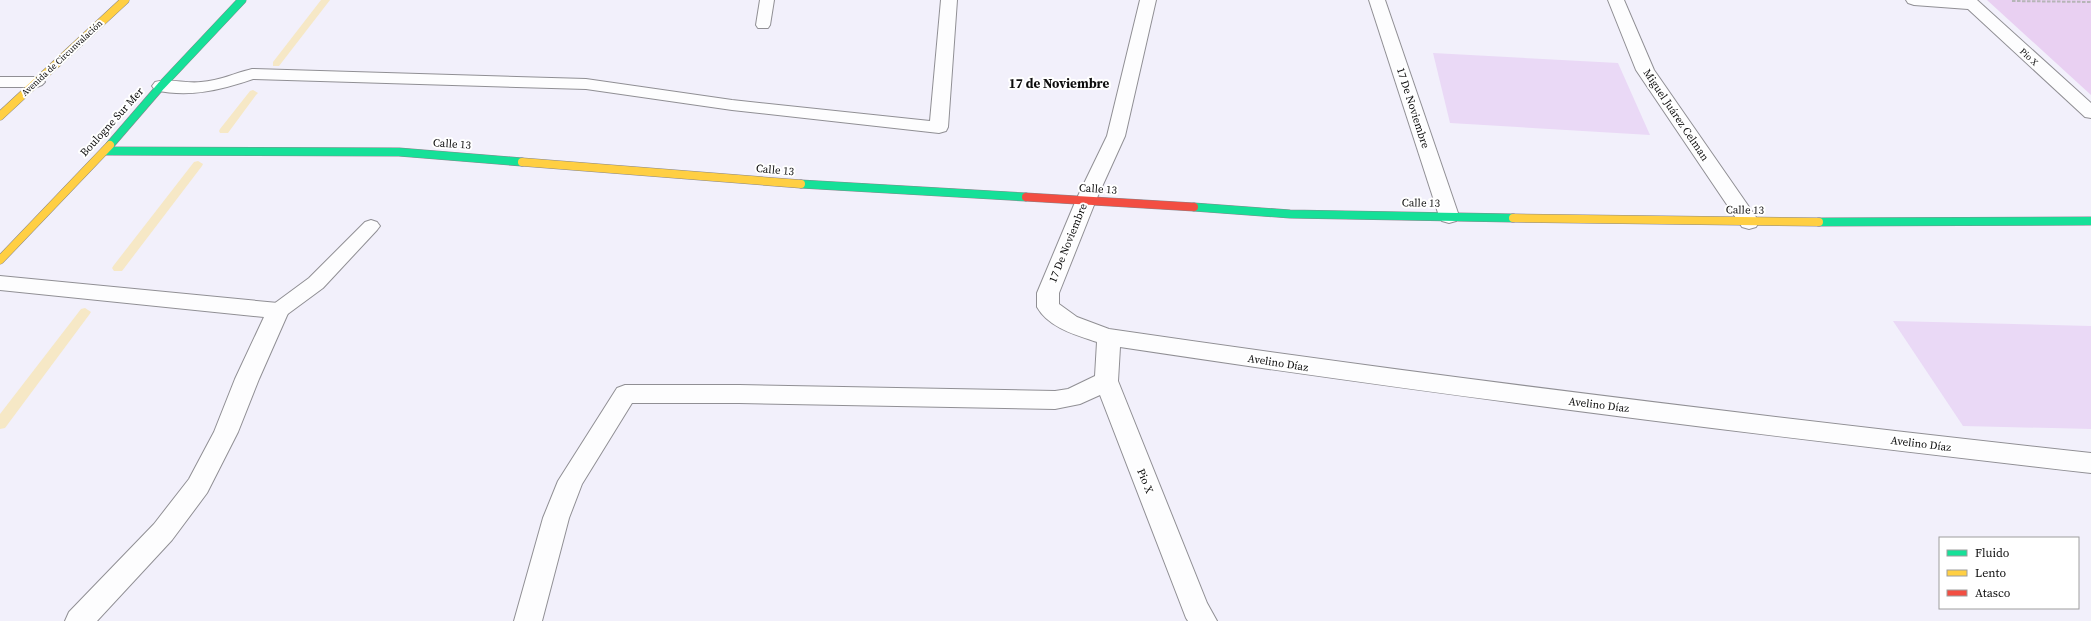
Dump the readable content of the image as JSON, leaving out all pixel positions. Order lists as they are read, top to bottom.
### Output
{
  "streets": {
    "street": [
      "Pio X",
      "Avenida de Circunvalación",
      "17 De Noviembre",
      "Miguel Juárez Celman",
      "Boulogne Sur Mer",
      "Calle 13",
      "Avelino Díaz"
    ]
  },
  "crossings": [
    ["Pio X", "17 De Noviembre"],
    ["Pio X", "Avelino Díaz"],
    ["17 De Noviembre", "Calle 13"],
    ["17 De Noviembre", "Avelino Díaz"],
    ["Miguel Juárez Celman", "Calle 13"],
    ["Boulogne Sur Mer", "Calle 13"]
  ],
  "districts": ["17 de Noviembre"],
  "legend": ["Fluido", "Lento", "Atasco"]
}
